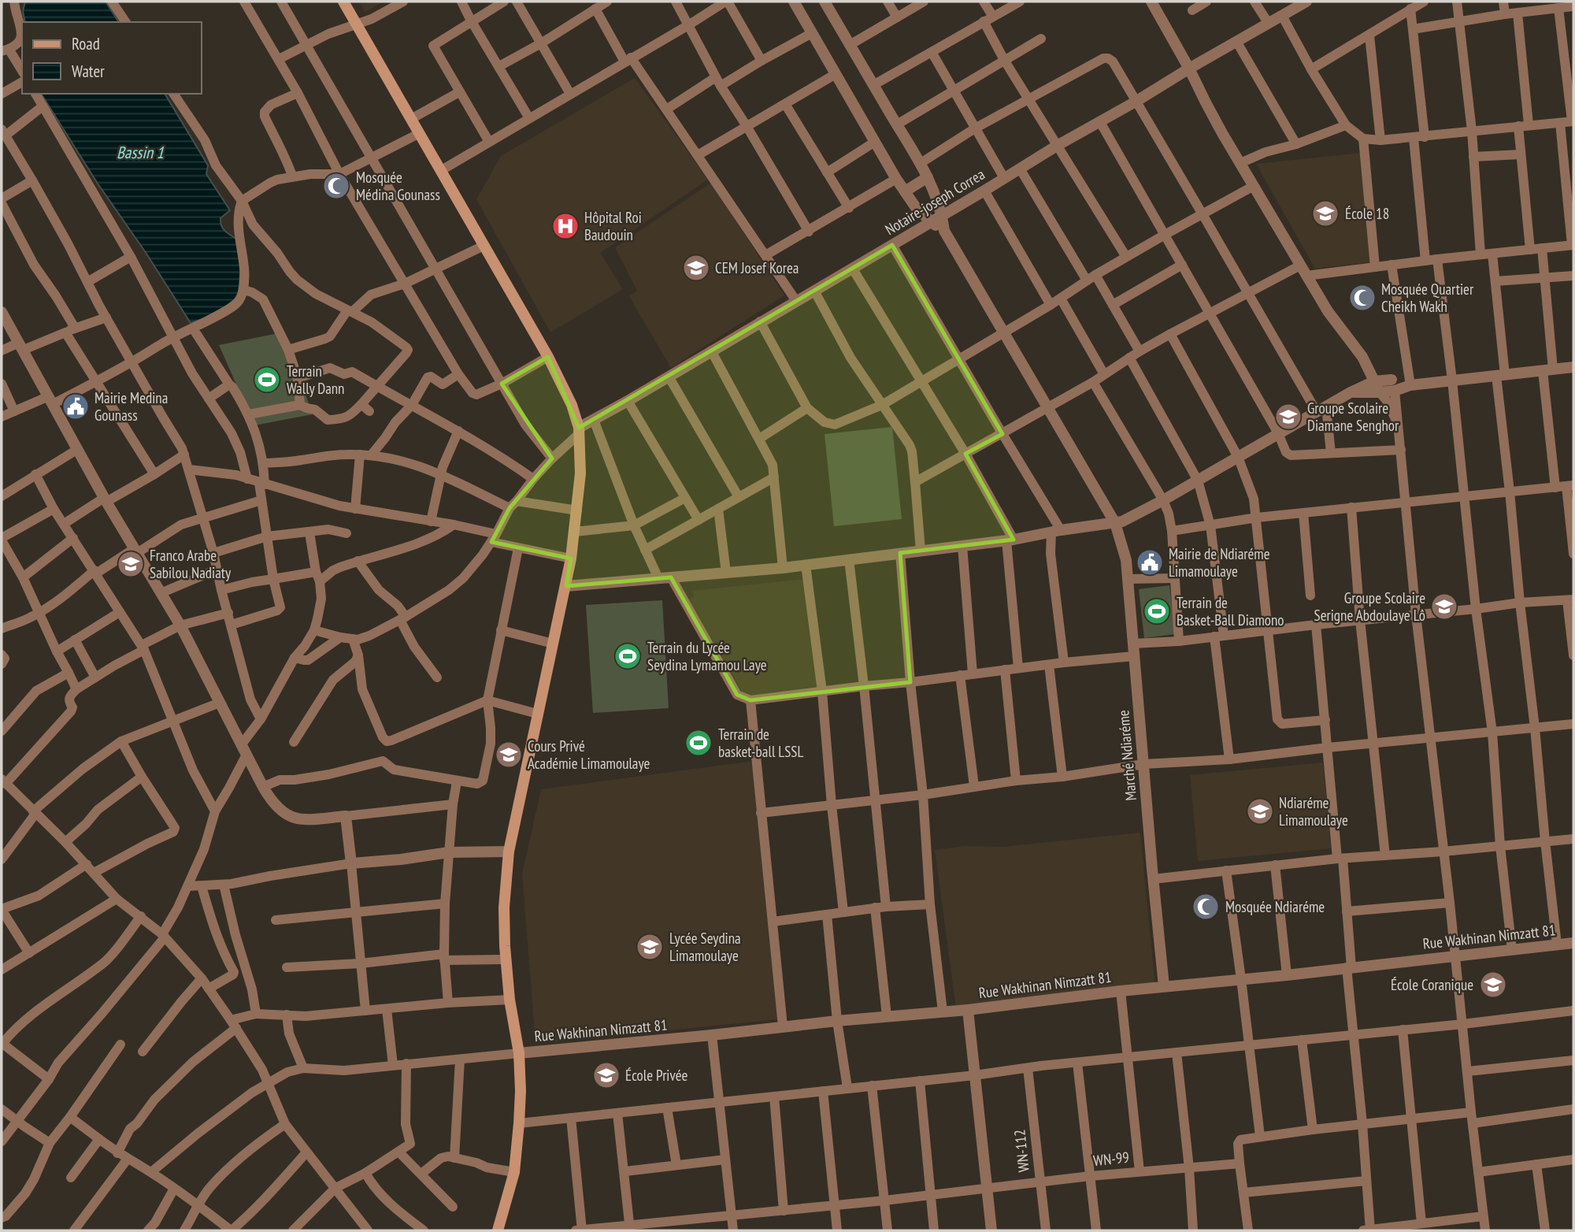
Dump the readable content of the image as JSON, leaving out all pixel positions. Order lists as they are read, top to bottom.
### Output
{
  "streets": {
    "street": [
      "Notaire-joseph Correa",
      "Marché Ndiaréme",
      "Rue Wakhinan Nimzatt 81",
      "WN-112",
      "WN-99"
    ]
  },
  "crossings": [
    ["Marché Ndiaréme", "Rue Wakhinan Nimzatt 81"],
    ["WN-112", "WN-99"]
  ],
  "water": ["Bassin 1"],
  "places": {
    "mosque": ["Mosquée Médina Gounass", "Mosquée Quartier Cheikh Wakh", "Mosquée Ndiaréme"],
    "school or university": [
      "École 18",
      "CEM Josef Korea",
      "Groupe Scolaire Diamane Senghor",
      "Franco Arabe Sabilou Nadiaty",
      "Groupe Scolaire Serigne Abdoulaye Lô",
      "Cours Privé Académie Limamoulaye",
      "Ndiaréme Limamoulaye",
      "Lycée Seydina Limamoulaye",
      "École Coranique",
      "École Privée"
    ],
    "hospital": ["Hôpital Roi Baudouin"],
    "sports": [
      "Terrain Wally Dann",
      "Terrain de Basket-Ball Diamono",
      "Terrain du Lycée Seydina Lymamou Laye",
      "Terrain de basket-ball LSSL"
    ],
    "public building": ["Mairie Medina Gounass", "Mairie de Ndiaréme Limamoulaye"]
  },
  "legend": ["Road", "Water"]
}
